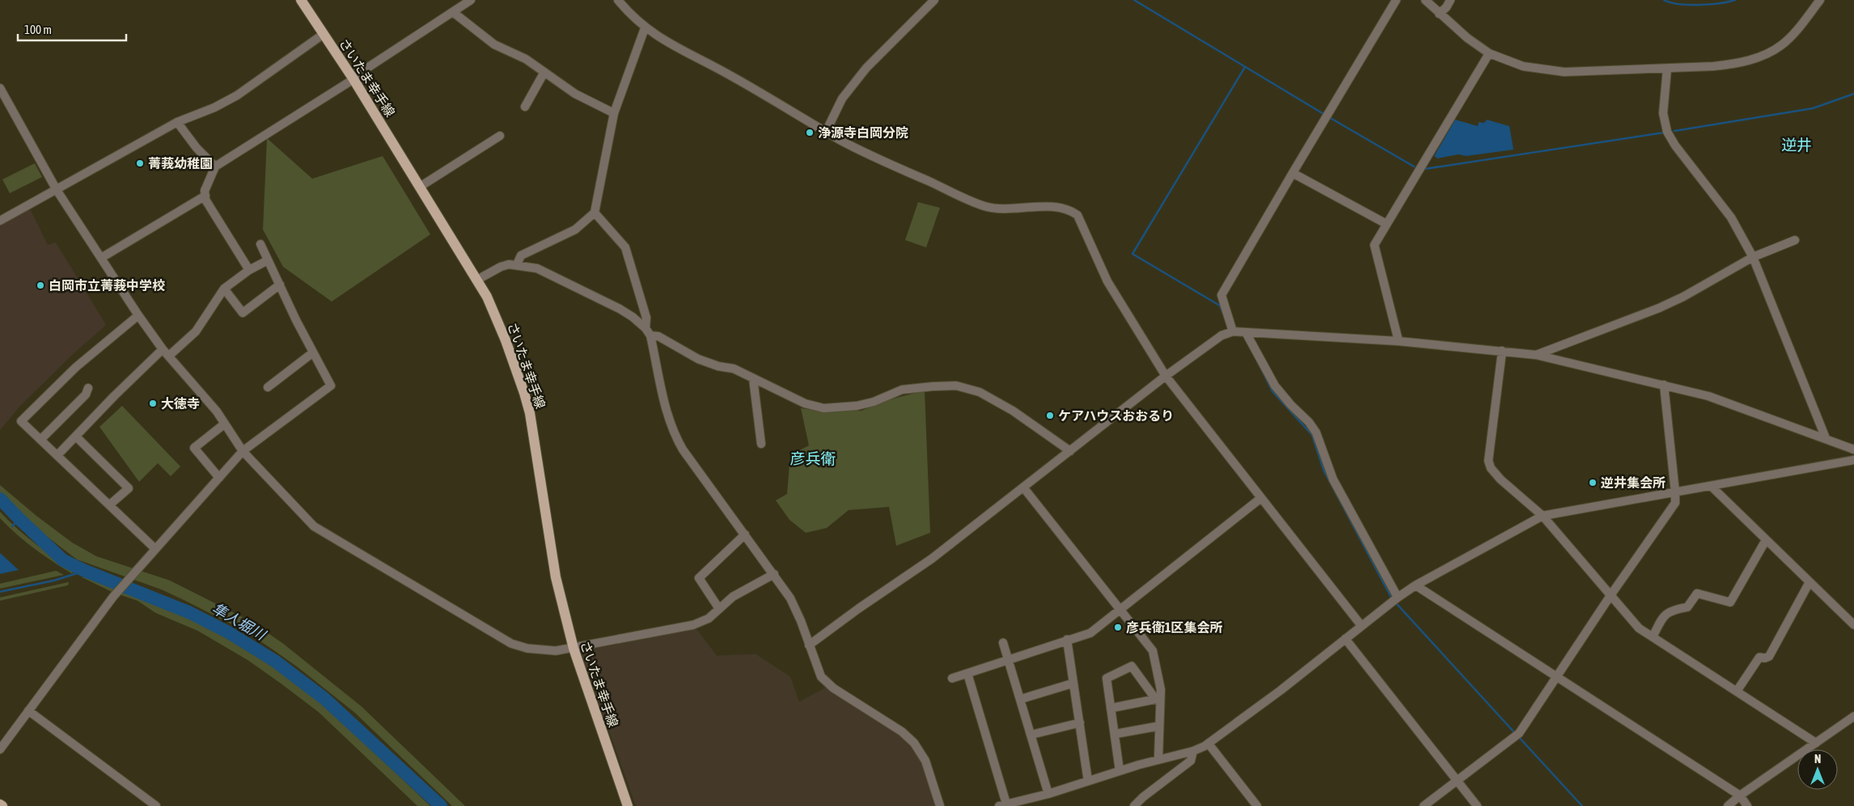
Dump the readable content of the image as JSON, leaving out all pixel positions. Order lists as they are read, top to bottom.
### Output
{
  "streets": {
    "main road": ["さいたま幸手線"]
  },
  "districts": ["逆井", "彦兵衛"],
  "water": ["隼人堀川"],
  "places": [
    "浄源寺白岡分院",
    "菁莪幼稚園",
    "白岡市立菁莪中学校",
    "大徳寺",
    "ケアハウスおおるり",
    "逆井集会所",
    "彦兵衛1区集会所"
  ],
  "scale_bar": "100 m",
  "north": "top"
}
